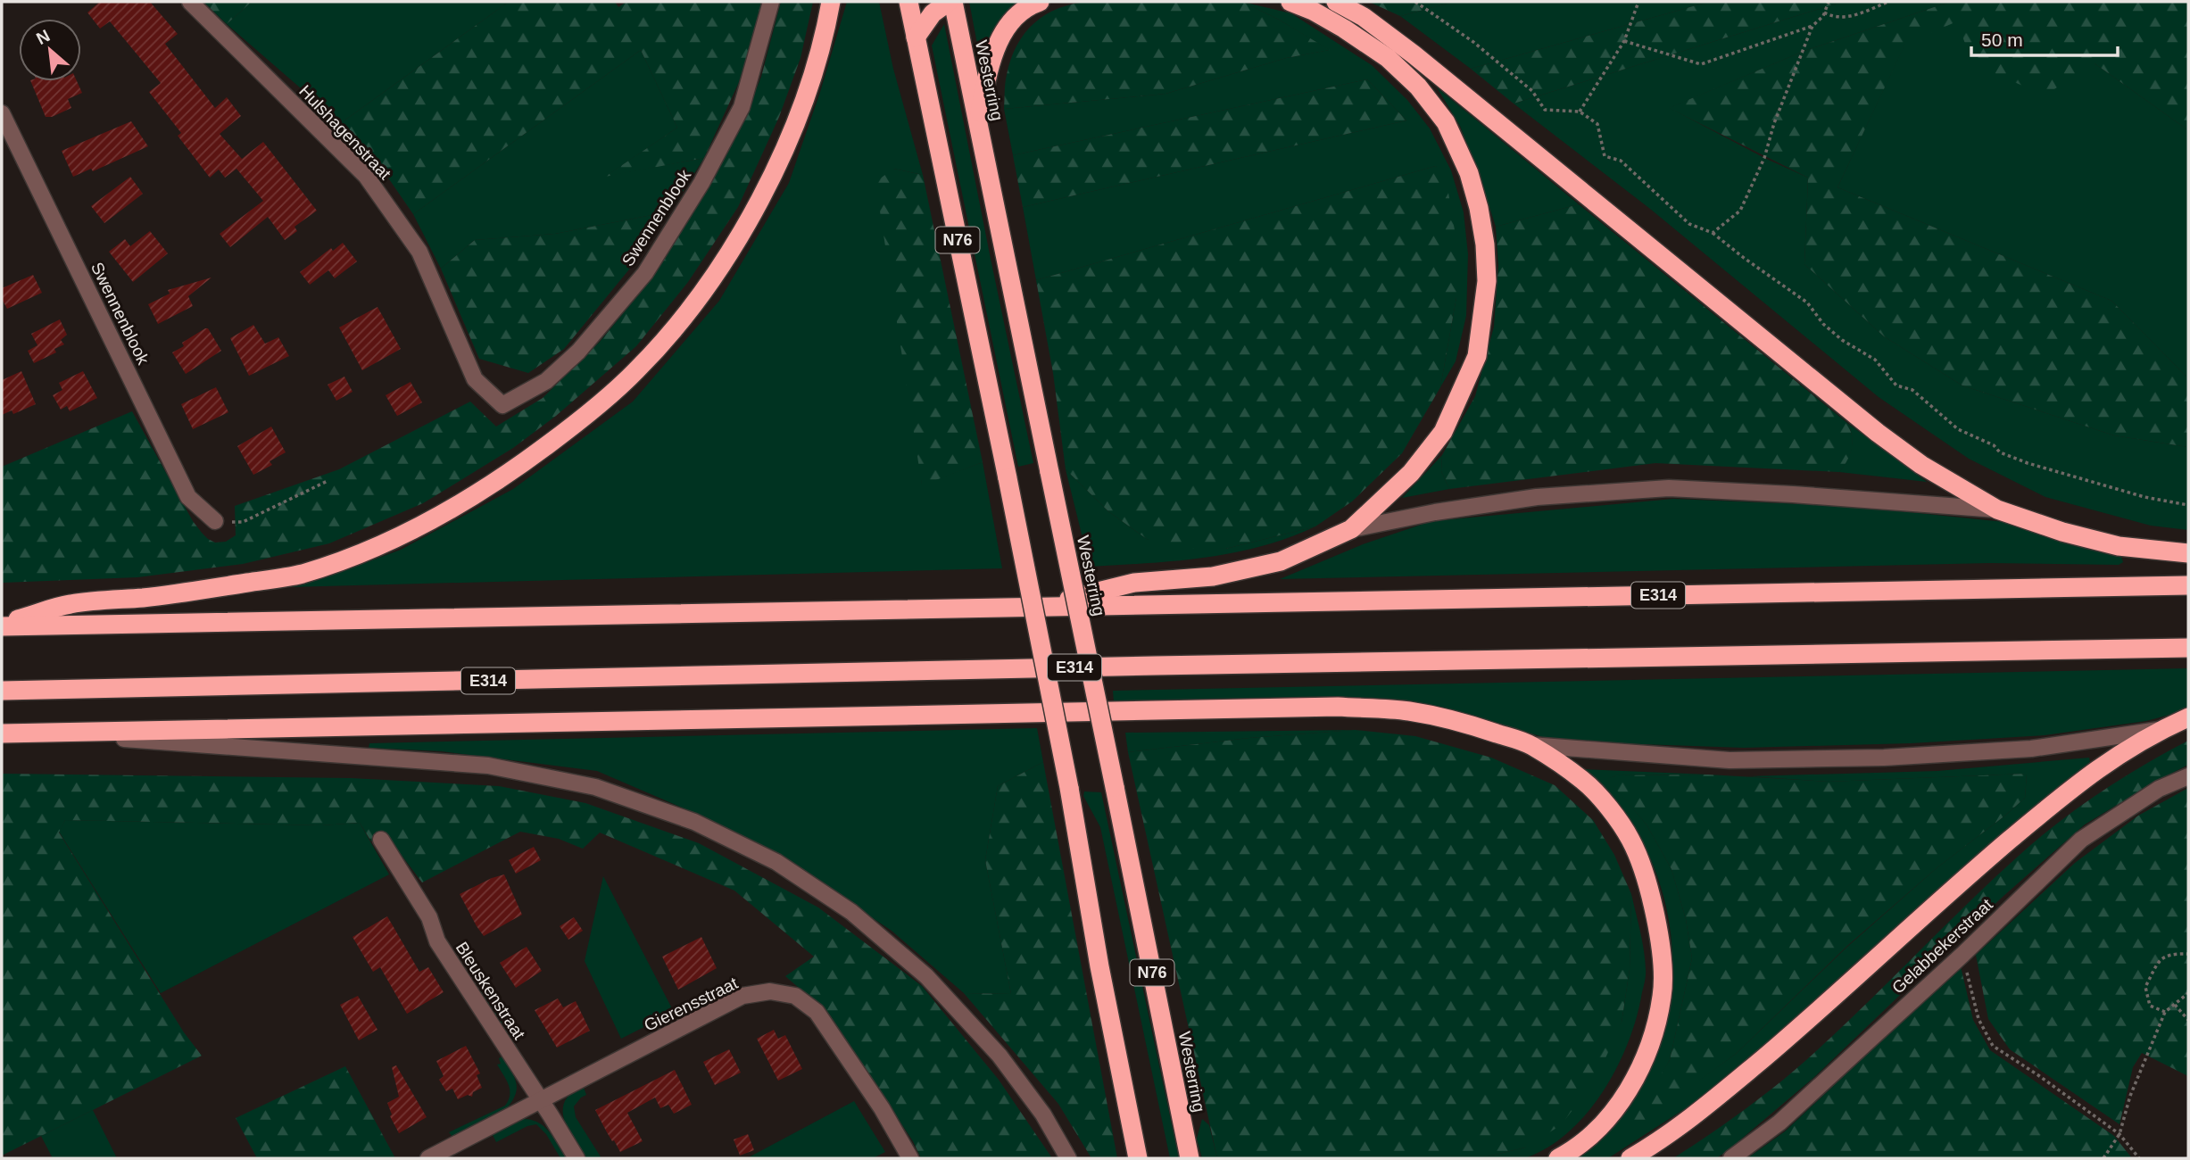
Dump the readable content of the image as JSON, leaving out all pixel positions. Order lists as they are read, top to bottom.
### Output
{
  "streets": {
    "highway": ["Westerring", "N76", "E314"],
    "street": [
      "Hulshagenstraat",
      "Swennenblook",
      "Gelabbekerstraat",
      "Bleuskenstraat",
      "Gierensstraat"
    ]
  },
  "crossings": [
    ["Hulshagenstraat", "Swennenblook"],
    ["Bleuskenstraat", "Gierensstraat"]
  ],
  "scale_bar": "50 m",
  "north": "top left"
}
